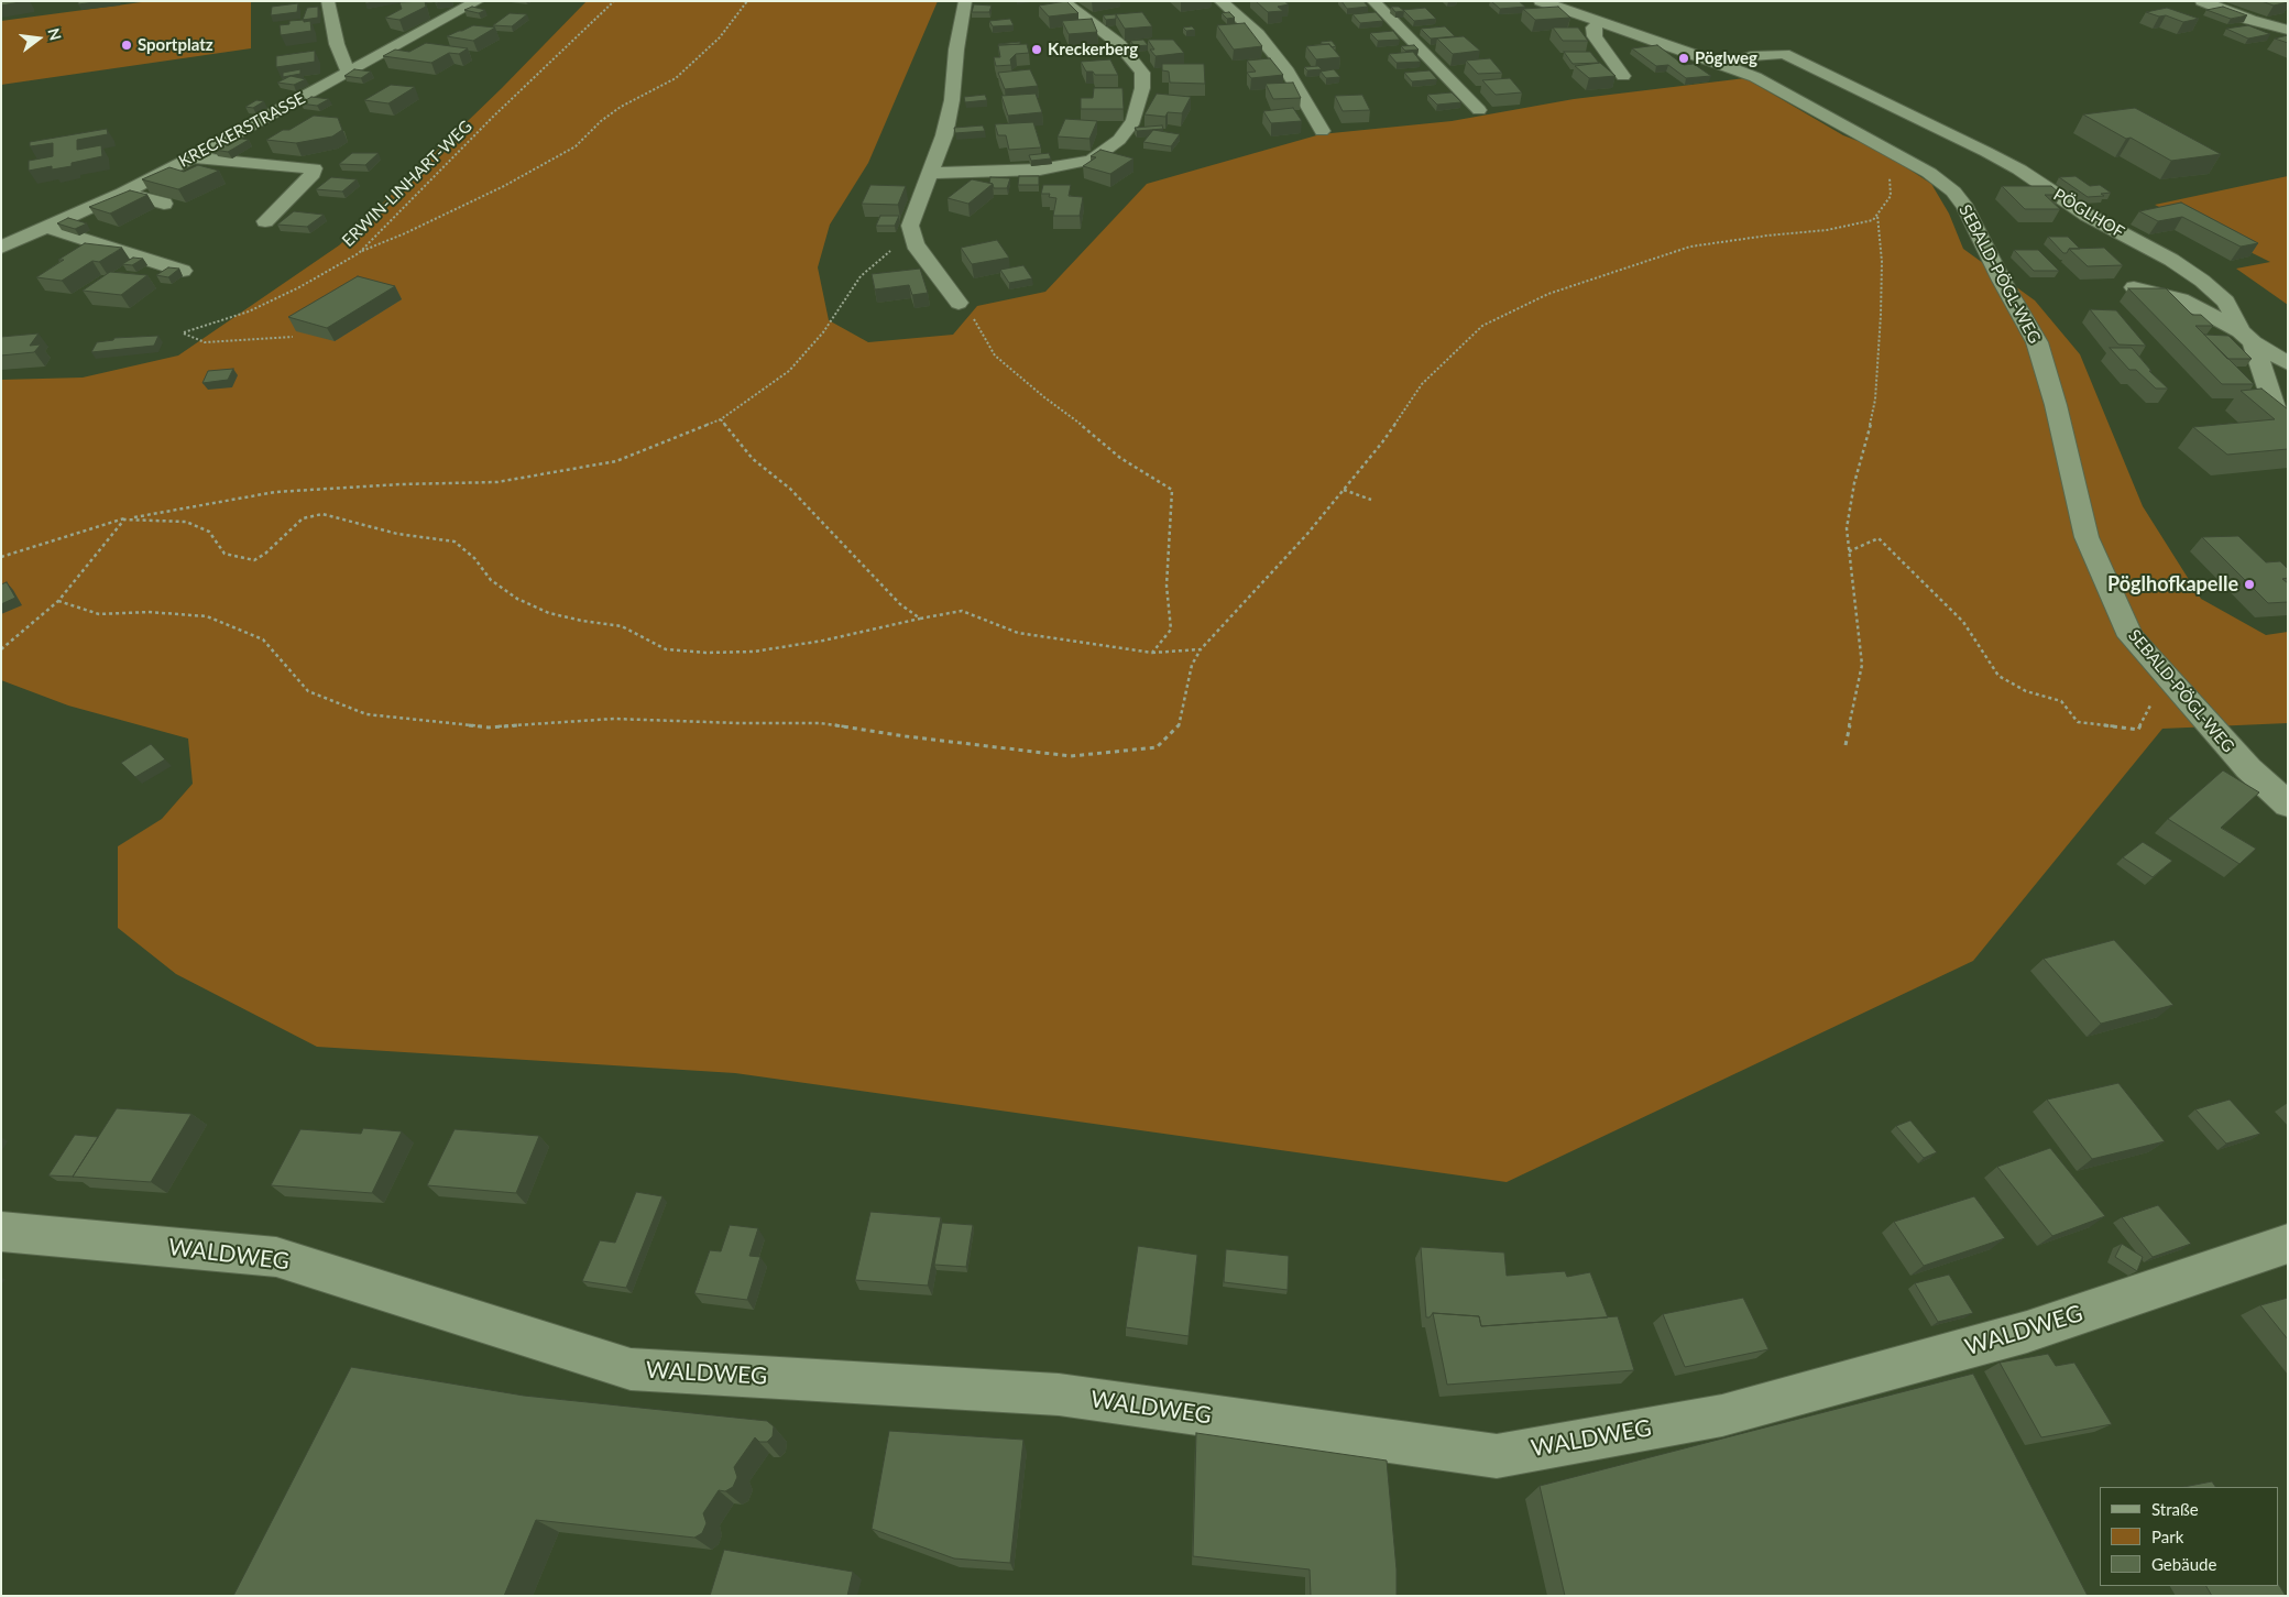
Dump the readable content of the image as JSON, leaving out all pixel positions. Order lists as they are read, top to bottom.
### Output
{
  "streets": {
    "street": [
      "KRECKERSTRASSE",
      "PÖGLHOF",
      "SEBALD-PÖGL-WEG",
      "WALDWEG"
    ],
    "path": ["ERWIN-LINHART-WEG"]
  },
  "crossings": [
    ["PÖGLHOF", "SEBALD-PÖGL-WEG"]
  ],
  "places": [
    "Sportplatz",
    "Kreckerberg",
    "Pöglweg",
    "Pöglhofkapelle"
  ],
  "legend": ["Straße", "Park", "Gebäude"],
  "north": "right"
}
